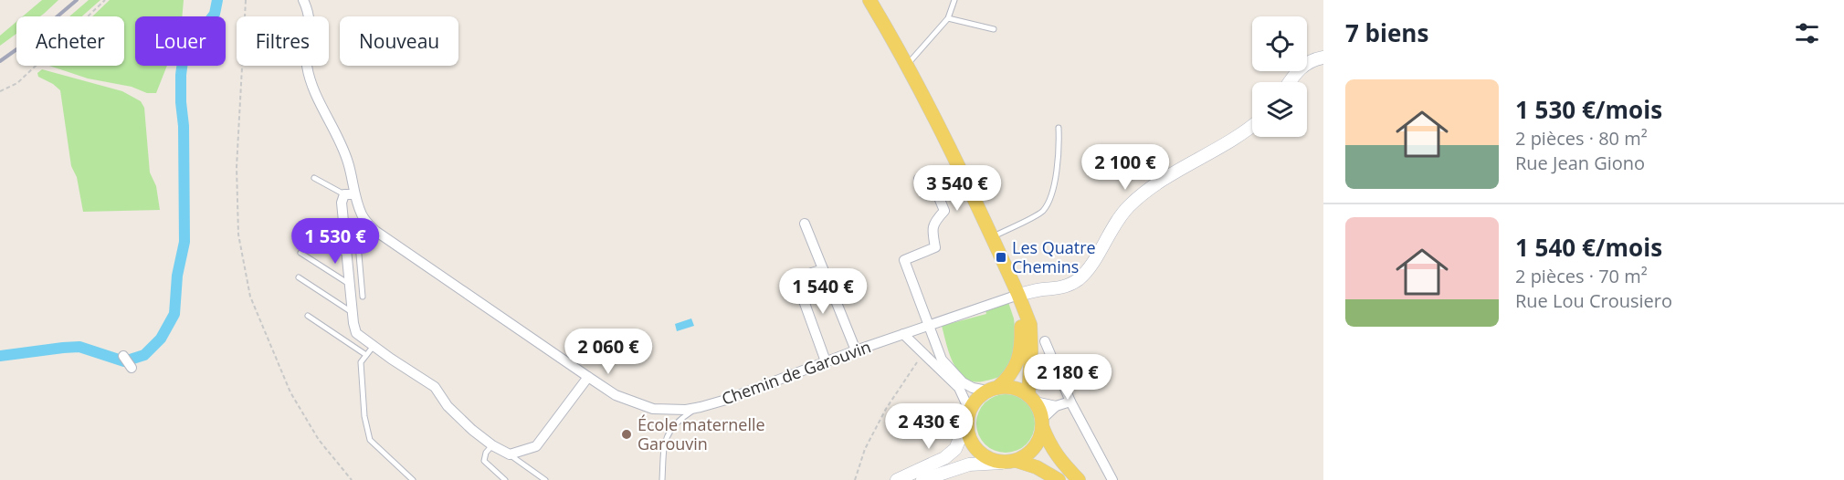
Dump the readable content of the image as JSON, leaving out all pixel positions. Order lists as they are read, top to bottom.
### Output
{
  "streets": {
    "street": ["Chemin de Garouvin"]
  },
  "places": {
    "transit": ["Les Quatre Chemins"],
    "other": ["École maternelle Garouvin"]
  },
  "page": {
    "heading": "7 biens",
    "chip": [
      "Acheter",
      "Louer",
      "Filtres",
      "Nouveau"
    ],
    "list": [
      {
        "name": "1 530 €/mois",
        "note": "2 pièces · 80 m² · Rue Jean Giono"
      },
      {
        "name": "1 540 €/mois",
        "note": "2 pièces · 70 m² · Rue Lou Crousiero"
      }
    ],
    "price": [
      "2 100 €",
      "3 540 €",
      "1 530 €",
      "1 540 €",
      "2 060 €",
      "2 180 €",
      "2 430 €"
    ]
  }
}
